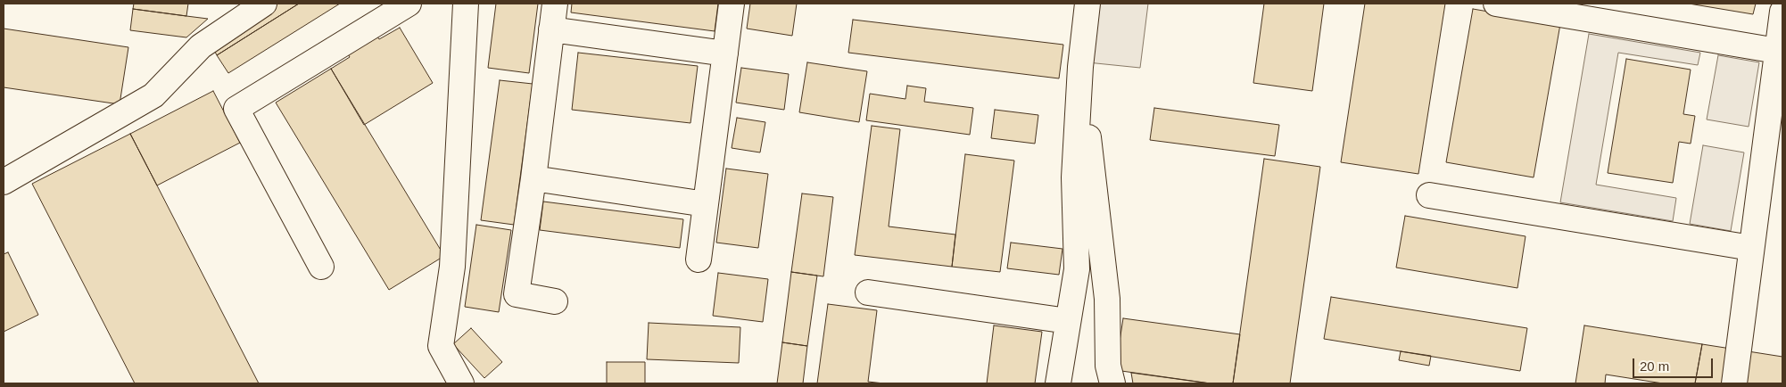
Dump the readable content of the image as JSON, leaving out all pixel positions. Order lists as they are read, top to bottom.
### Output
{
  "scale_bar": "20 m"
}
